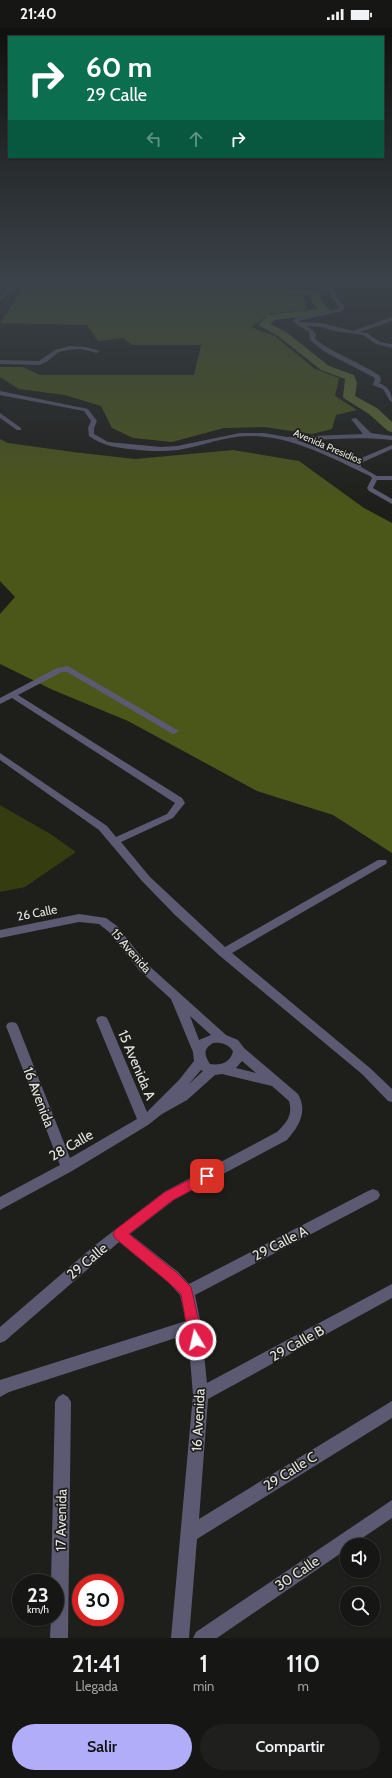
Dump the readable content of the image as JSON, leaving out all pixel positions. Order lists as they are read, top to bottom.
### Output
{
  "streets": {
    "street": [
      "Avenida Presidios",
      "26 Calle",
      "15 Avenida",
      "15 Avenida A",
      "16 Avenida",
      "28 Calle",
      "29 Calle A",
      "29 Calle",
      "29 Calle B",
      "29 Calle C",
      "17 Avenida",
      "30 Calle"
    ]
  },
  "crossings": [
    ["26 Calle", "15 Avenida"],
    ["15 Avenida", "28 Calle"],
    ["15 Avenida A", "28 Calle"],
    ["16 Avenida", "28 Calle"],
    ["16 Avenida", "29 Calle A"],
    ["16 Avenida", "29 Calle B"],
    ["16 Avenida", "29 Calle C"]
  ],
  "page": {
    "status": "21:40",
    "turn": ["60 m", "29 Calle"],
    "speed": "23 km/h",
    "limit": "30",
    "eta": [
      "21:41",
      "Llegada",
      "1",
      "min",
      "110",
      "m"
    ],
    "buttons": ["Salir", "Compartir"]
  }
}
